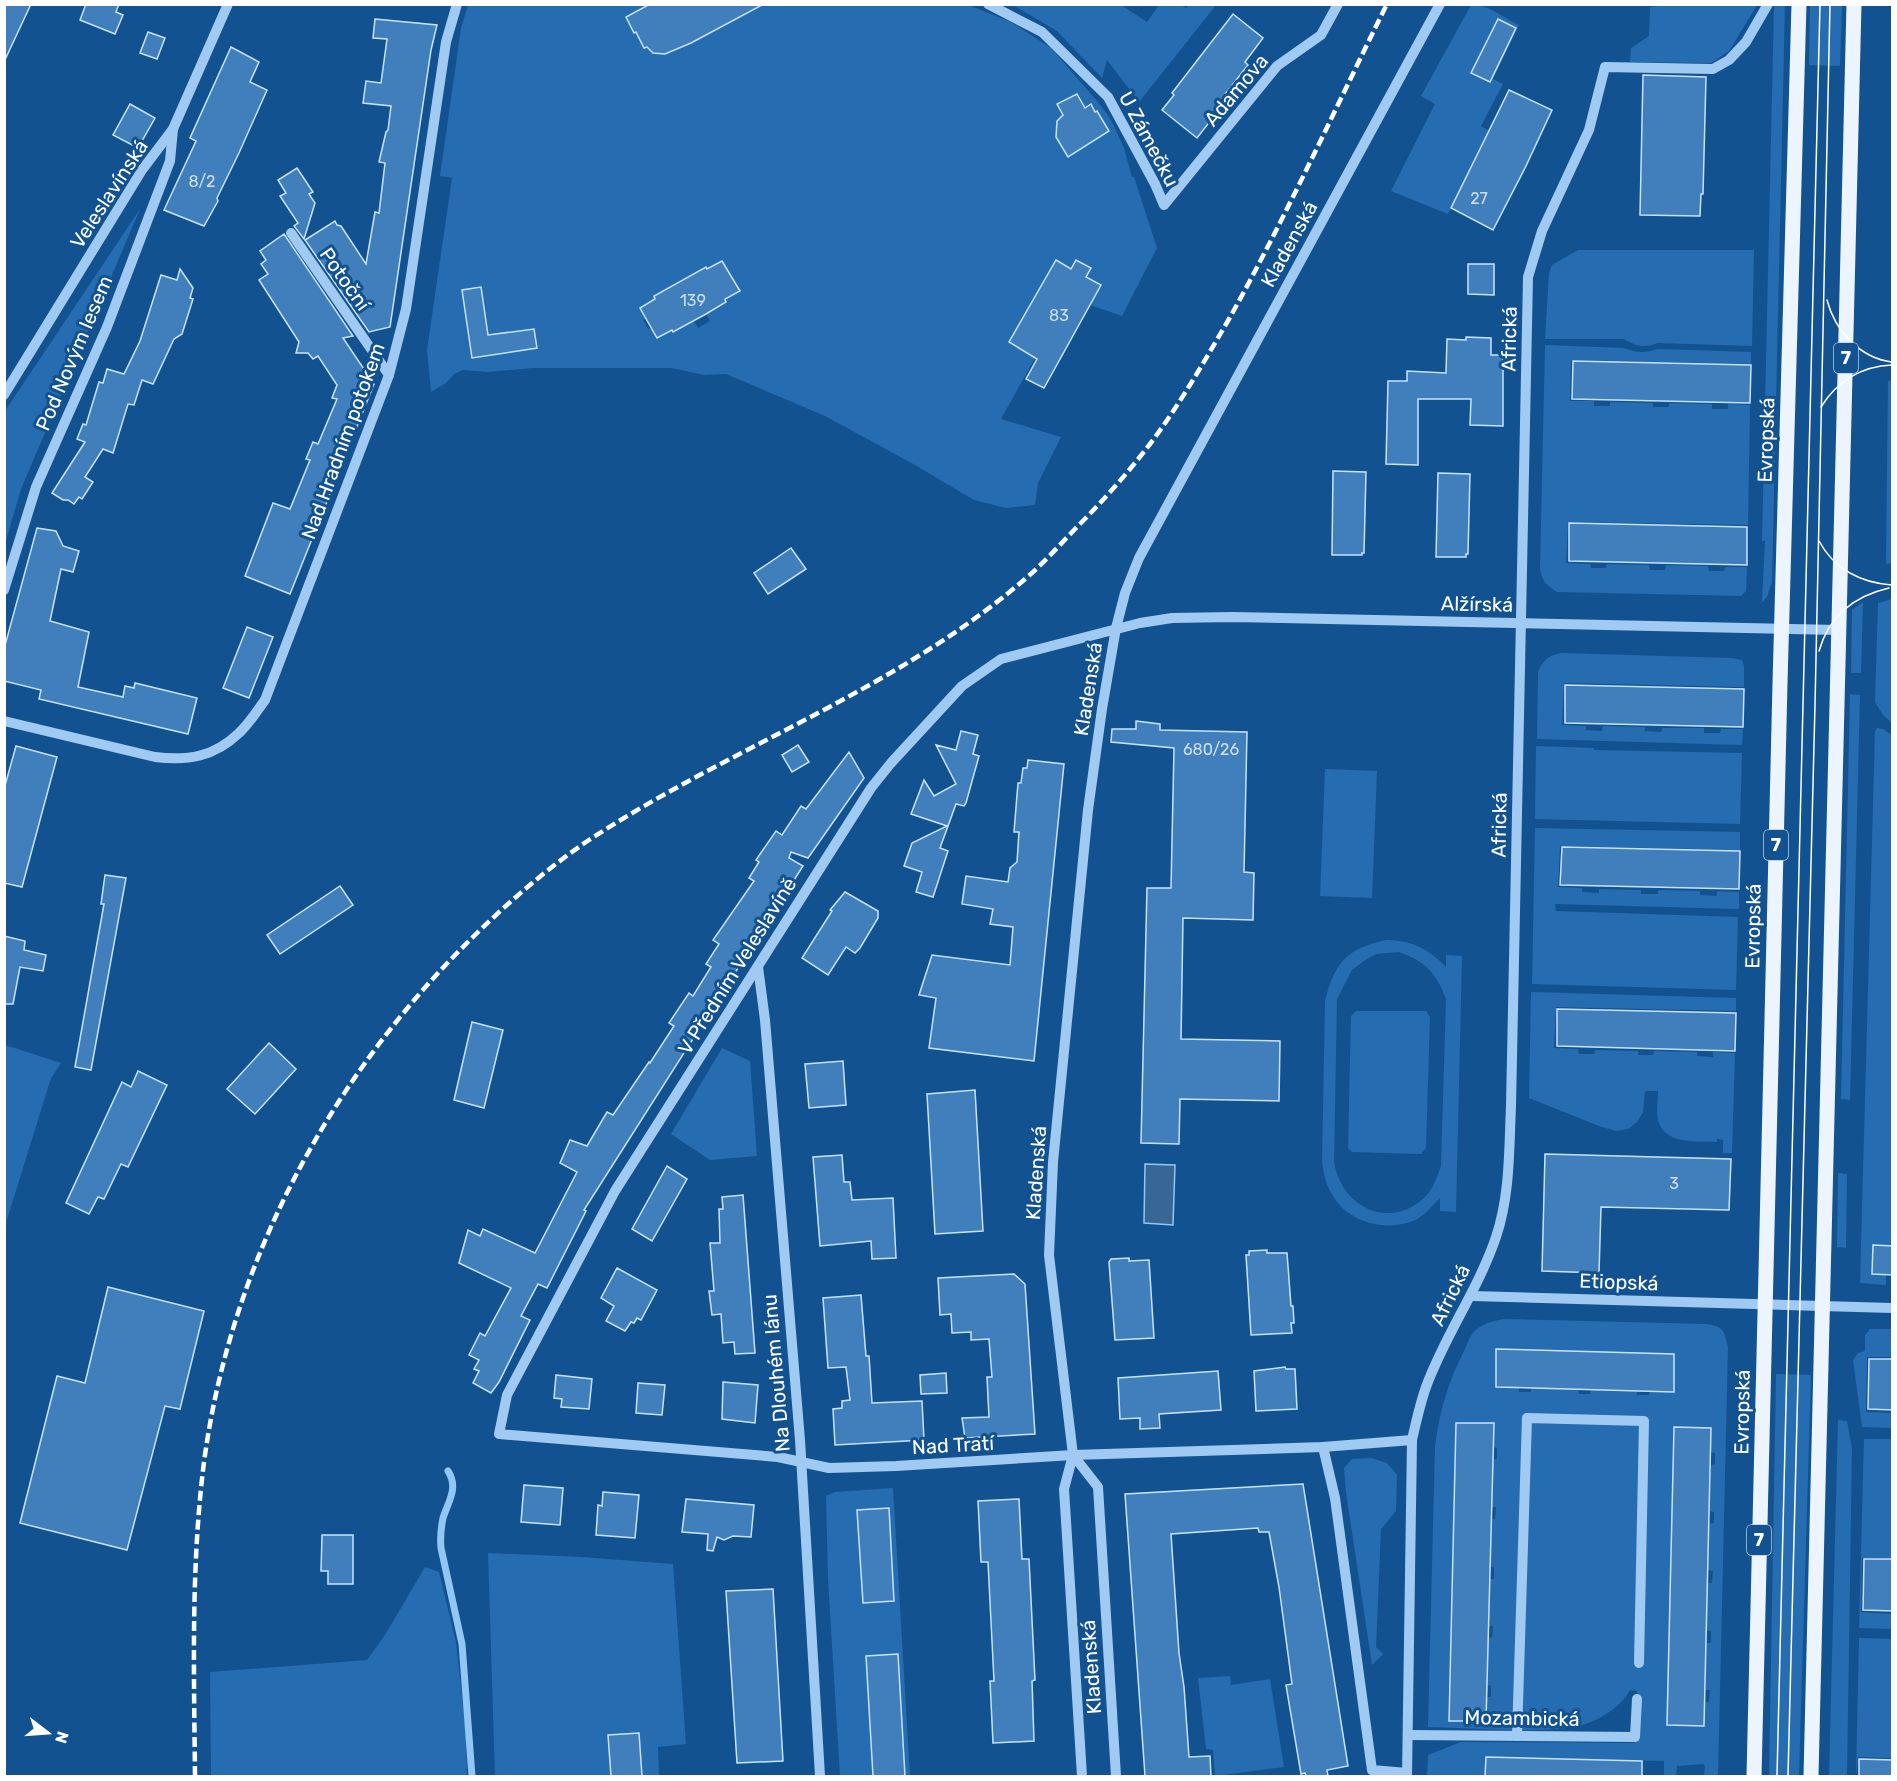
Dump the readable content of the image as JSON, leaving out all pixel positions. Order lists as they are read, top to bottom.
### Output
{
  "streets": {
    "main road": ["7", "Evropská"],
    "street": [
      "Adamova",
      "U Zámečku",
      "Veleslavínská",
      "Kladenská",
      "Potoční",
      "Africká",
      "Pod Novým lesem",
      "Nad Hradním potokem",
      "Alžírská",
      "V Předním Veleslavíně",
      "Etiopská",
      "Na Dlouhém lánu",
      "Nad Tratí",
      "Mozambická"
    ]
  },
  "crossings": [
    ["Adamova", "U Zámečku"],
    ["Veleslavínská", "Pod Novým lesem"],
    ["Kladenská", "Alžírská"],
    ["Kladenská", "V Předním Veleslavíně"],
    ["Kladenská", "Nad Tratí"],
    ["Potoční", "Nad Hradním potokem"],
    ["Africká", "Alžírská"],
    ["Africká", "Etiopská"],
    ["Africká", "Nad Tratí"],
    ["Africká", "Mozambická"],
    ["7", "Alžírská"],
    ["7", "Etiopská"],
    ["Evropská", "Alžírská"],
    ["Evropská", "Etiopská"],
    ["Alžírská", "V Předním Veleslavíně"],
    ["V Předním Veleslavíně", "Na Dlouhém lánu"],
    ["V Předním Veleslavíně", "Nad Tratí"],
    ["Na Dlouhém lánu", "Nad Tratí"]
  ],
  "house_numbers": [
    "8/2",
    "27",
    "139",
    "83",
    "680/26",
    "3"
  ],
  "north": "right"
}
